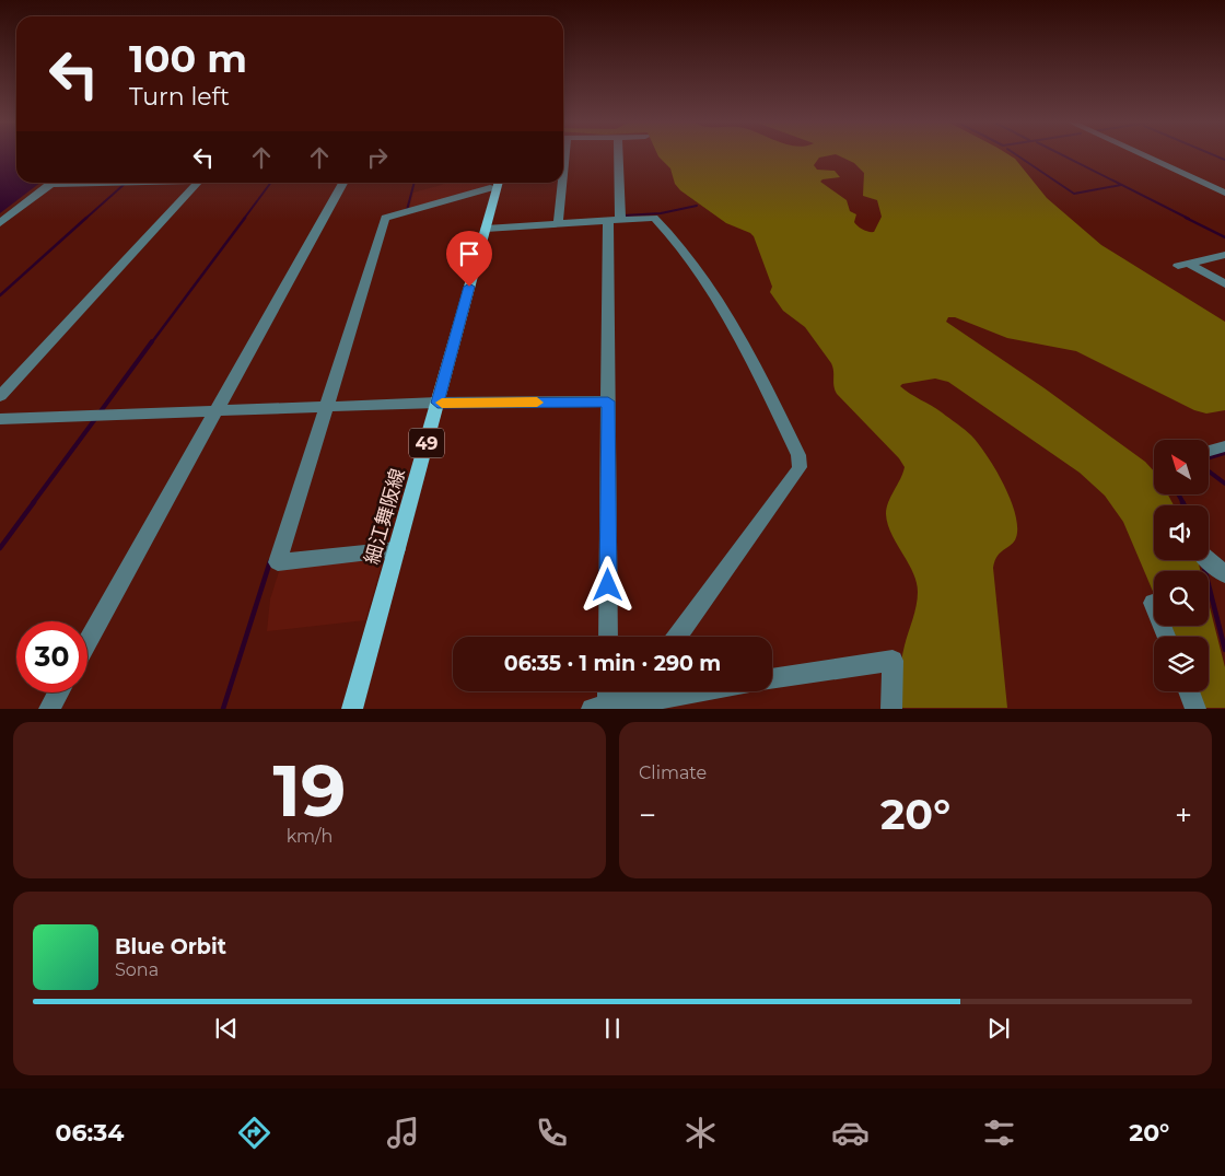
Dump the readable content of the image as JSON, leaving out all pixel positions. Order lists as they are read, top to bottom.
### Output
{
  "streets": {
    "main road": ["49", "細江舞阪線"]
  },
  "north": "top left",
  "page": {
    "turn": ["100 m", "Turn left"],
    "limit": "30",
    "trip": "06:35 · 1 min · 290 m",
    "tile": [
      ["19", "km/h"],
      "Climate"
    ],
    "heat": ["−", "20°", "+"],
    "song": ["Blue Orbit", "Sona"],
    "tabs": ["06:34", "20°"]
  }
}
